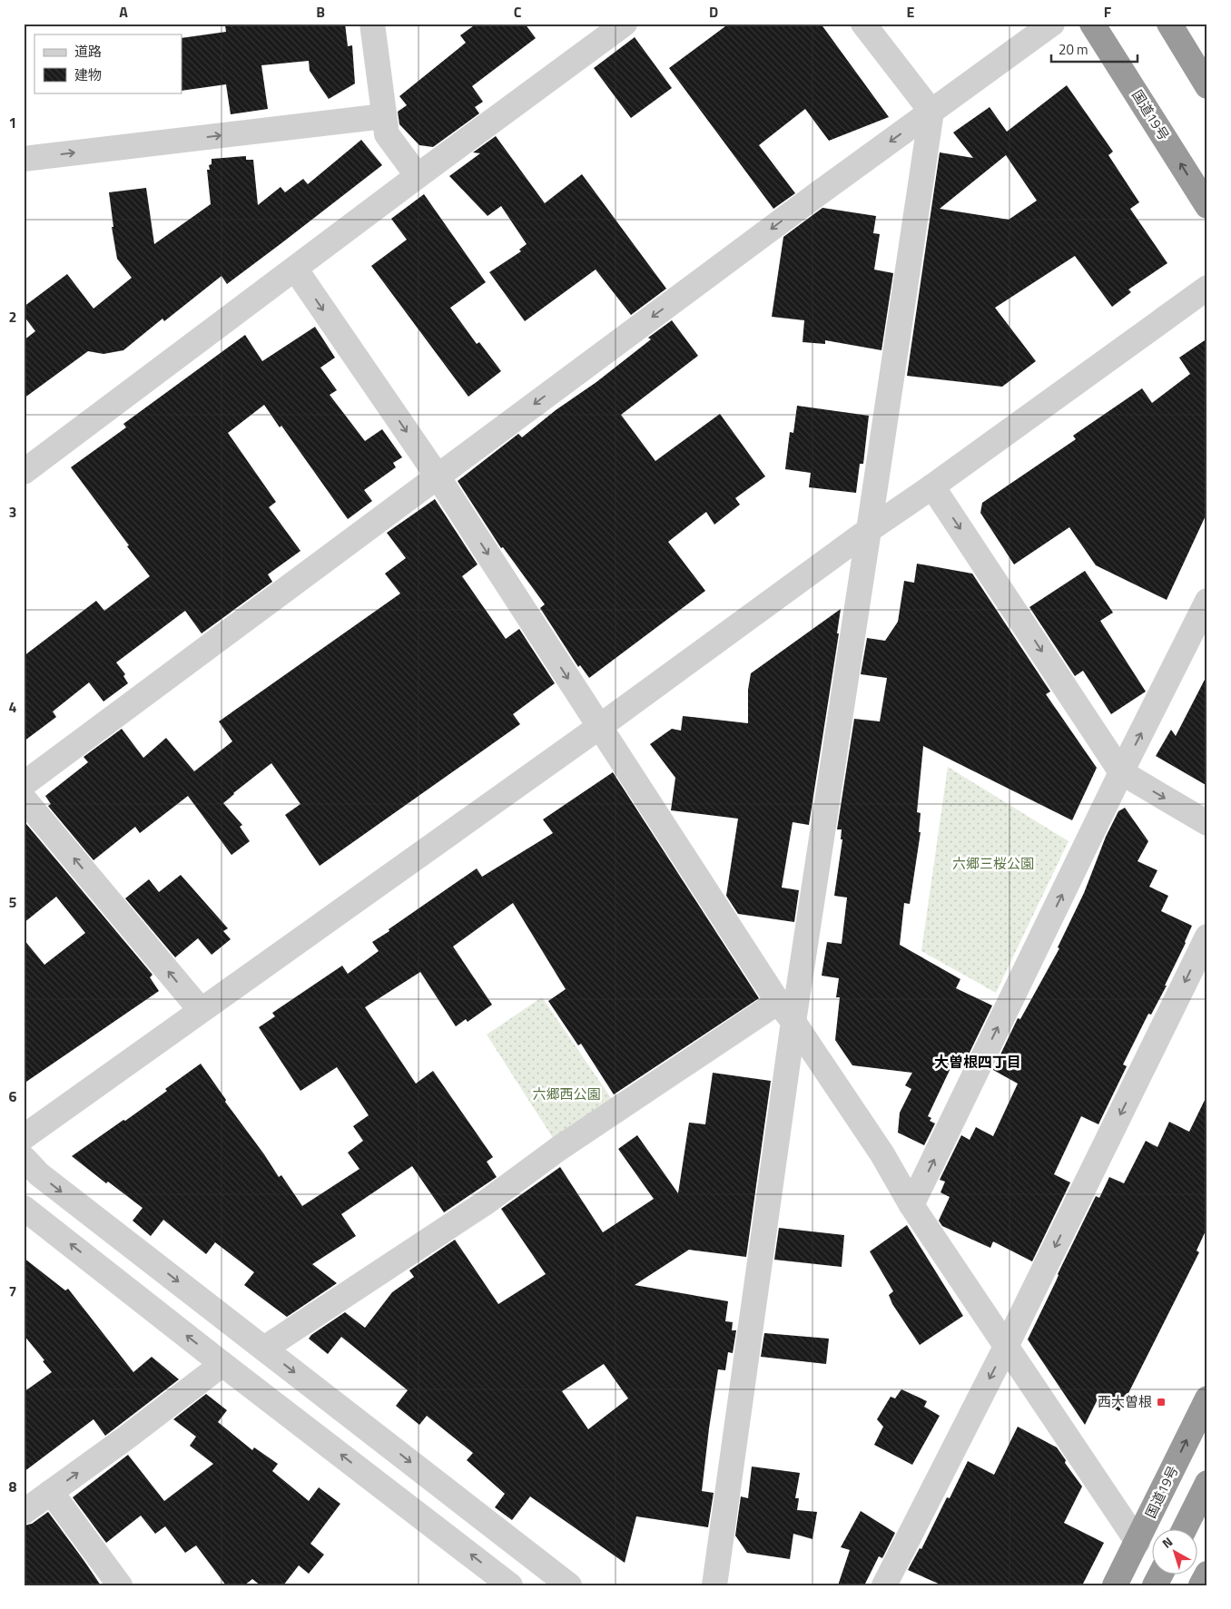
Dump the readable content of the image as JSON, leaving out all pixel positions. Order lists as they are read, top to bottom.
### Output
{
  "streets": {
    "highway": ["国道19号"]
  },
  "one_way": ["国道19号"],
  "districts": ["大曽根四丁目"],
  "parks": ["六郷三桜公園", "六郷西公園"],
  "places": {
    "transit": ["西大曽根"]
  },
  "legend": ["道路", "建物"],
  "scale_bar": "20 m",
  "north": "top left",
  "grid": {
    "columns": [
      "A",
      "B",
      "C",
      "D",
      "E",
      "F"
    ],
    "rows": [
      "1",
      "2",
      "3",
      "4",
      "5",
      "6",
      "7",
      "8"
    ]
  }
}
